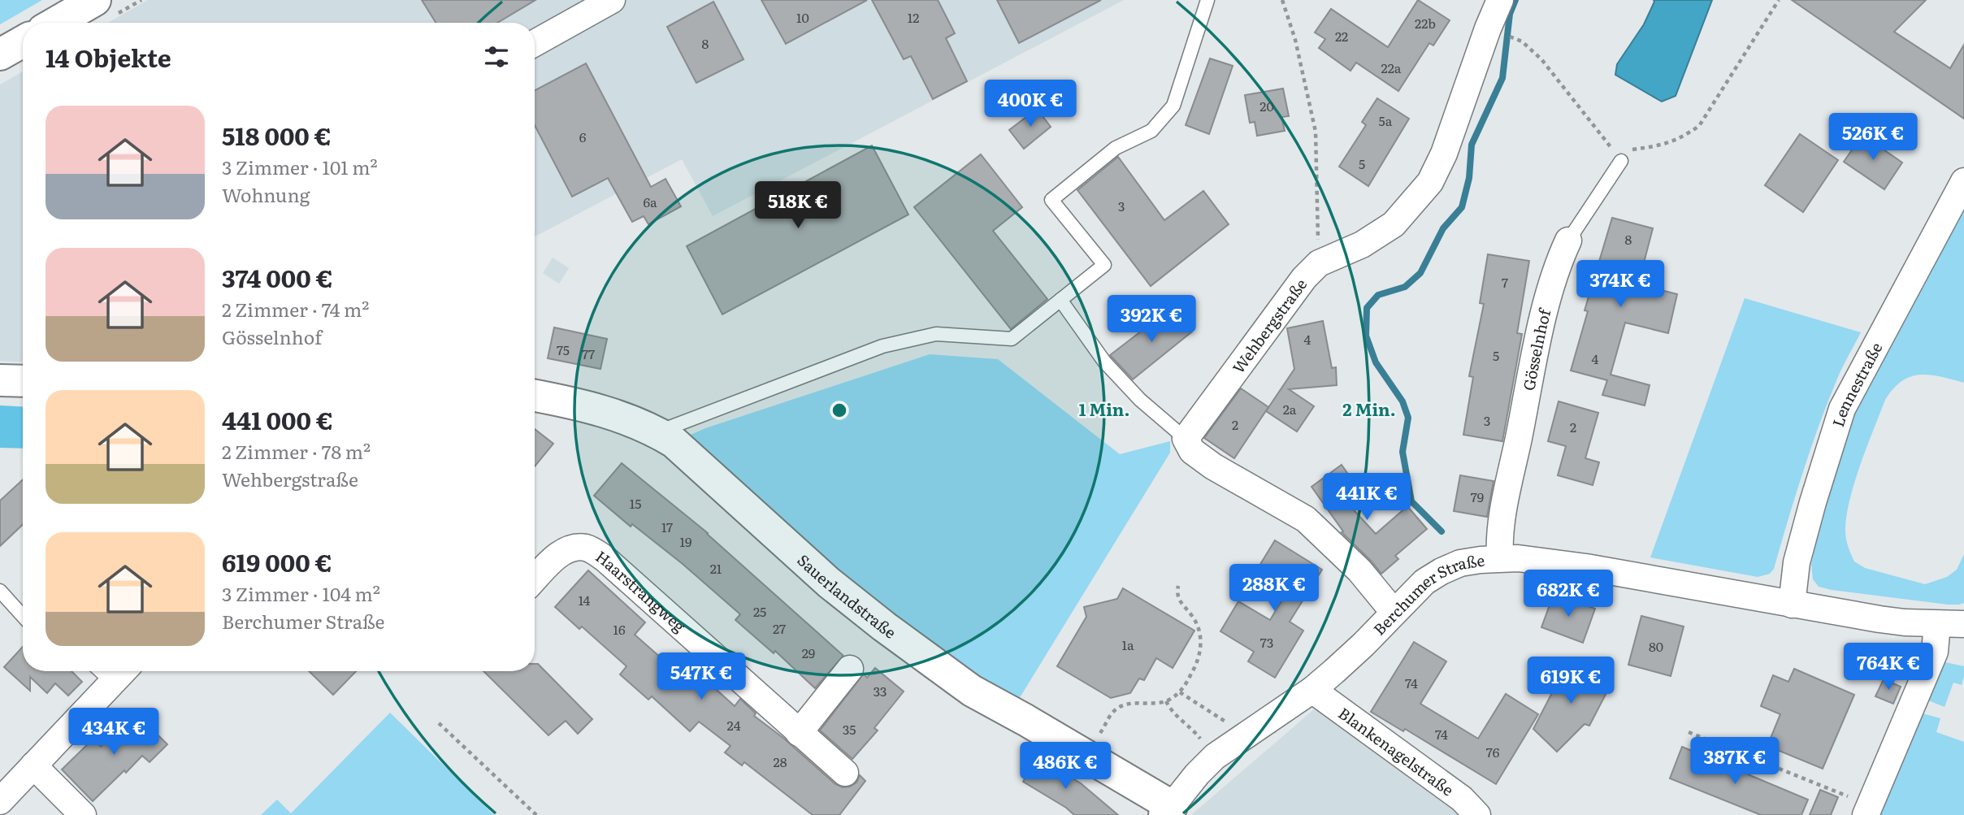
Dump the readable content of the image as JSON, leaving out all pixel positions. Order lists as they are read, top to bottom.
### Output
{
  "streets": {
    "main road": ["Sauerlandstraße"],
    "street": [
      "Wehbergstraße",
      "Gösselnhof",
      "Lennestraße",
      "Haarstrangweg",
      "Berchumer Straße",
      "Blankenagelstraße"
    ]
  },
  "crossings": [
    ["Gösselnhof", "Berchumer Straße"],
    ["Lennestraße", "Berchumer Straße"],
    ["Sauerlandstraße", "Berchumer Straße"],
    ["Berchumer Straße", "Blankenagelstraße"]
  ],
  "house_numbers": [
    "10",
    "12",
    "22b",
    "22",
    "8",
    "22a",
    "20",
    "5a",
    "6",
    "5",
    "6a",
    "3",
    "8",
    "7",
    "4",
    "75",
    "77",
    "5",
    "4",
    "2a",
    "3",
    "2",
    "2",
    "79",
    "15",
    "17",
    "19",
    "21",
    "14",
    "25",
    "27",
    "16",
    "73",
    "1a",
    "80",
    "29",
    "74",
    "33",
    "24",
    "35",
    "74",
    "76",
    "28"
  ],
  "page": {
    "heading": "14 Objekte",
    "price": [
      "400K €",
      "526K €",
      "518K €",
      "374K €",
      "392K €",
      "441K €",
      "288K €",
      "682K €",
      "764K €",
      "547K €",
      "619K €",
      "434K €",
      "387K €",
      "486K €"
    ],
    "list": [
      {
        "name": "518 000 €",
        "note": "3 Zimmer · 101 m² · Wohnung"
      },
      {
        "name": "374 000 €",
        "note": "2 Zimmer · 74 m² · Gösselnhof"
      },
      {
        "name": "441 000 €",
        "note": "2 Zimmer · 78 m² · Wehbergstraße"
      },
      {
        "name": "619 000 €",
        "note": "3 Zimmer · 104 m² · Berchumer Straße"
      }
    ]
  },
  "rings": ["1 Min.", "2 Min."]
}
